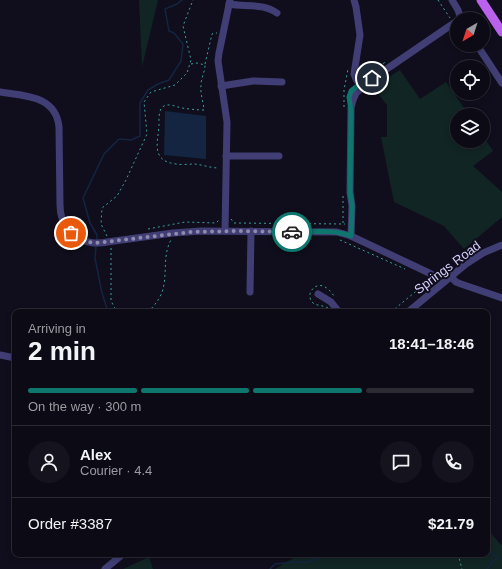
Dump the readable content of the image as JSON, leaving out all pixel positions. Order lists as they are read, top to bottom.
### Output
{
  "streets": {
    "street": ["Springs Road"]
  },
  "north": "bottom left",
  "page": {
    "heading": ["2 min", "Arriving in", "18:41–18:46"],
    "panel": [
      "Alex",
      "Courier · 4.4",
      "Order #3387",
      "$21.79"
    ],
    "bar": "On the way · 300 m"
  }
}
